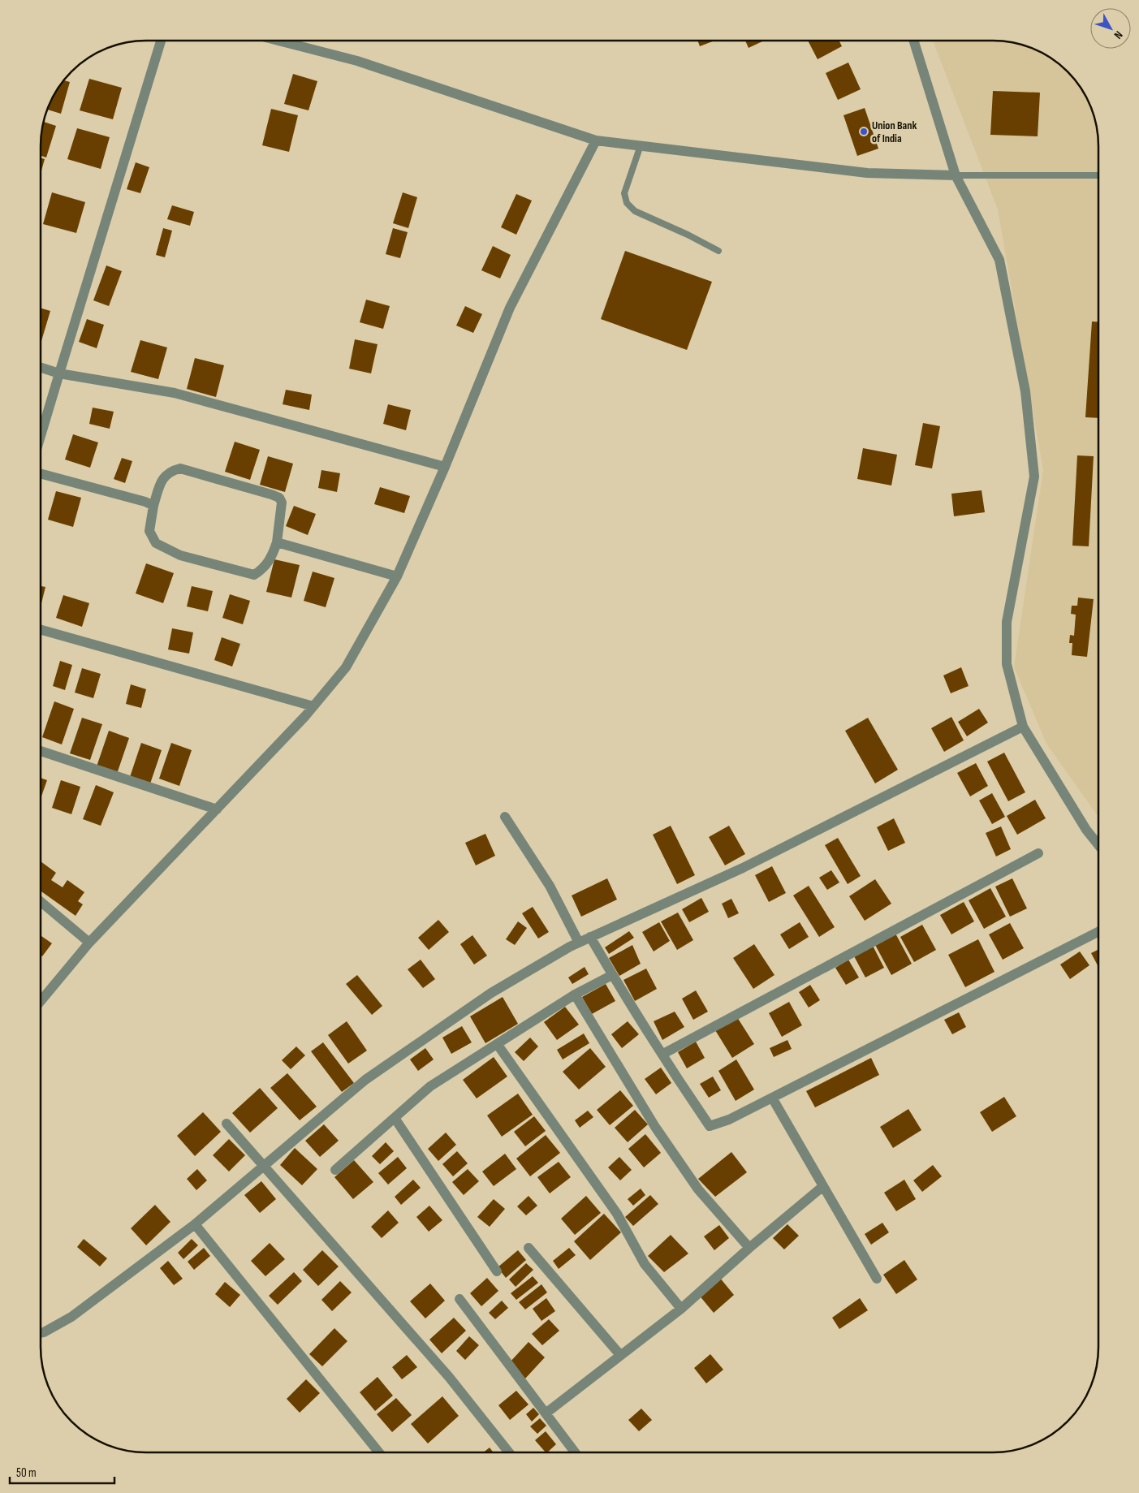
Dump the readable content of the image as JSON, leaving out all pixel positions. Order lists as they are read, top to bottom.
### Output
{
  "places": ["Union Bank of India"],
  "scale_bar": "50 m",
  "north": "bottom right"
}
